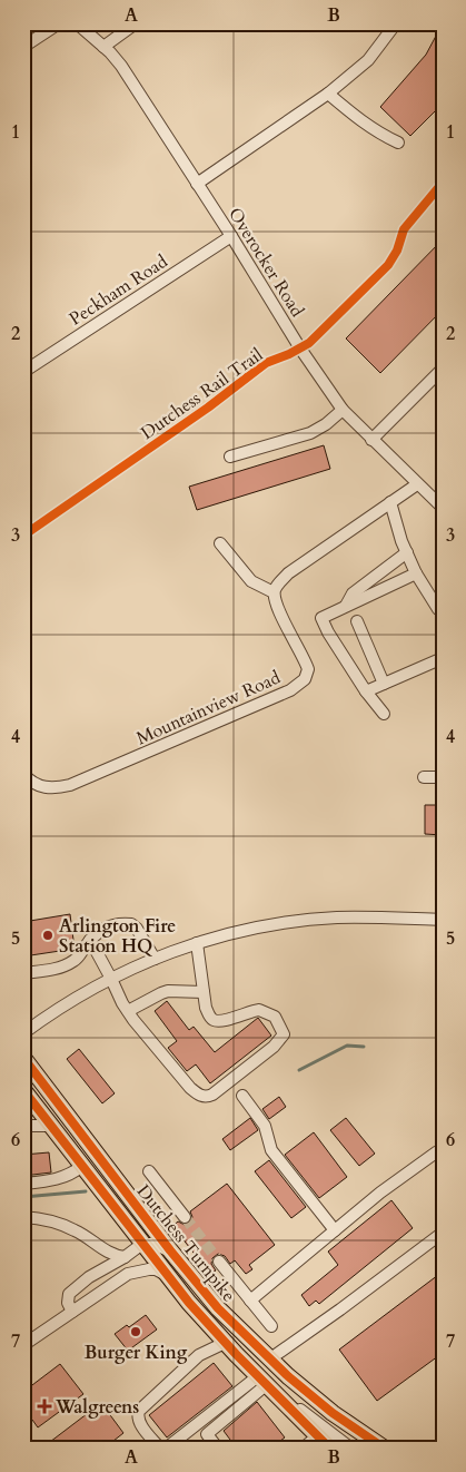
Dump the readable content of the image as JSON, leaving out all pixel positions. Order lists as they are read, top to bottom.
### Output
{
  "streets": {
    "highway": ["Dutchess Turnpike"],
    "street": ["Overocker Road", "Peckham Road", "Mountainview Road"],
    "cycle path": ["Dutchess Rail Trail"]
  },
  "crossings": [
    ["Overocker Road", "Peckham Road"]
  ],
  "places": {
    "other": ["Arlington Fire Station HQ", "Burger King"],
    "health": ["Walgreens"]
  },
  "grid": {
    "columns": ["A", "B"],
    "rows": [
      "1",
      "2",
      "3",
      "4",
      "5",
      "6",
      "7"
    ]
  }
}
